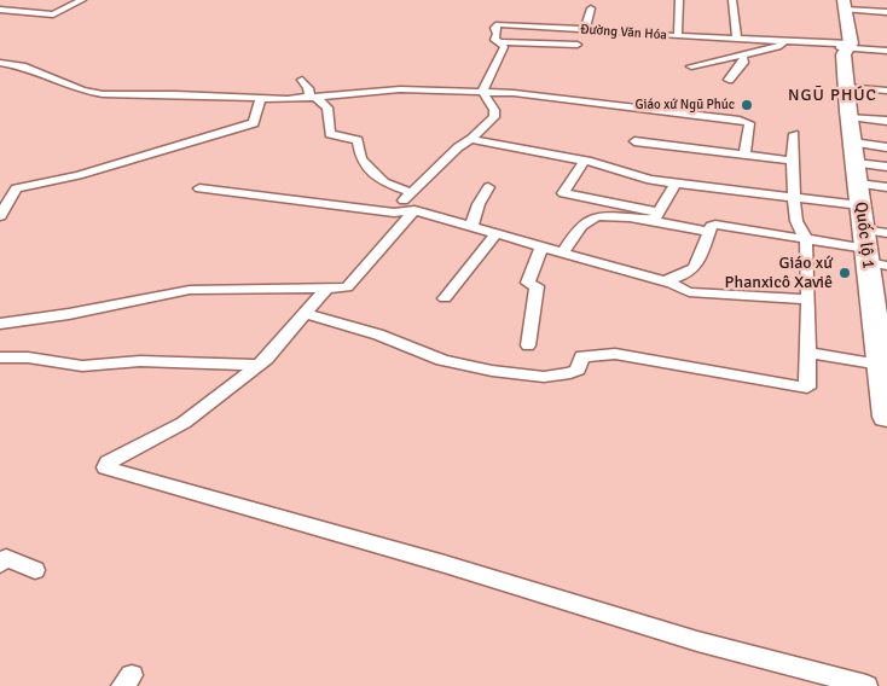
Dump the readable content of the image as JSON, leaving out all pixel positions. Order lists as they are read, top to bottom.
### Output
{
  "streets": {
    "highway": ["Quốc lộ 1"],
    "street": ["Đường Văn Hóa"]
  },
  "crossings": [
    ["Đường Văn Hóa", "Quốc lộ 1"]
  ],
  "districts": ["NGŨ PHÚC"],
  "places": ["Giáo xứ Ngũ Phúc", "Giáo xứ Phanxicô Xaviê"]
}
